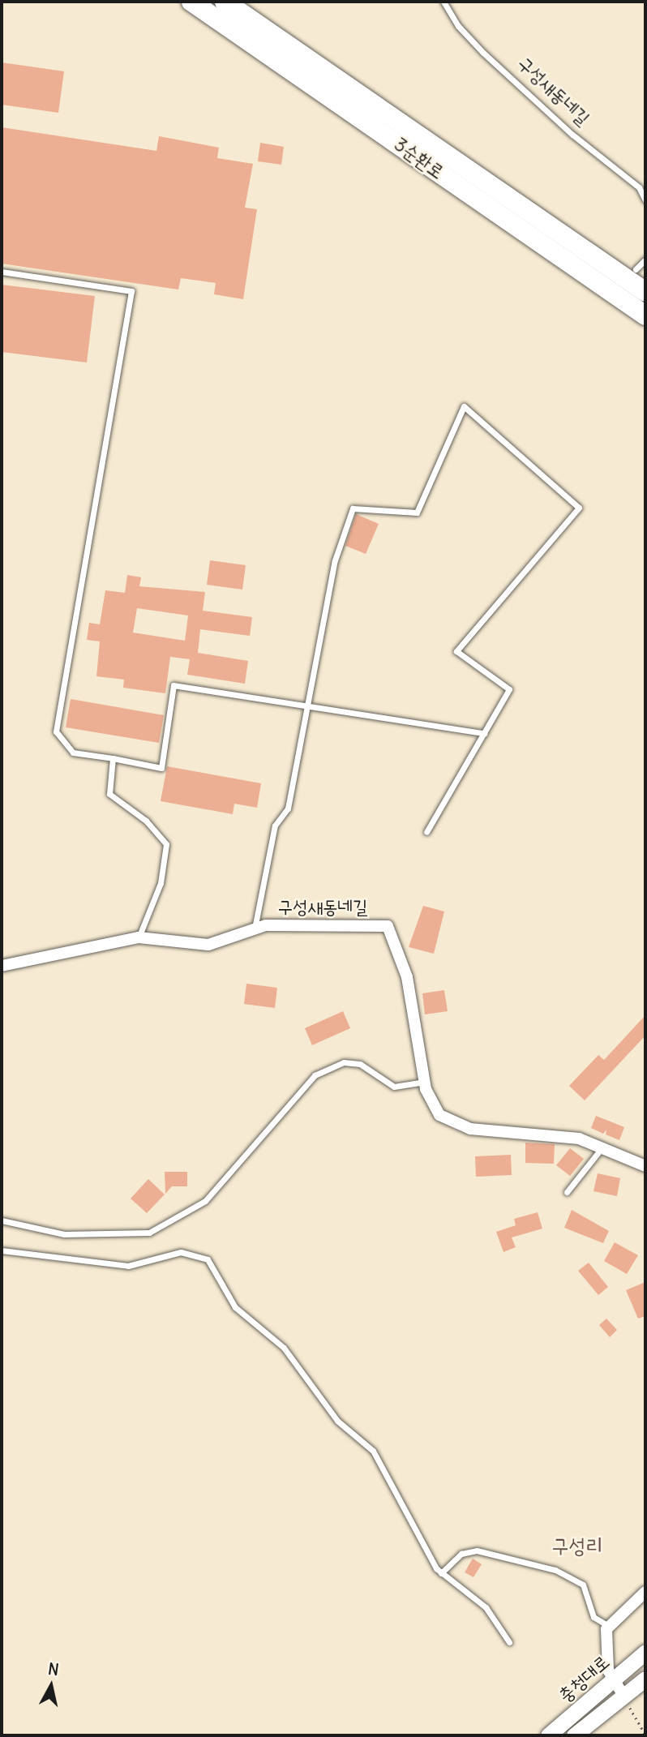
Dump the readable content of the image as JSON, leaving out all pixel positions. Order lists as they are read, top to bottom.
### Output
{
  "streets": {
    "highway": ["3순환로"],
    "main road": ["충청대로"],
    "street": ["구성새동네길"]
  },
  "districts": ["구성리"],
  "north": "top"
}
